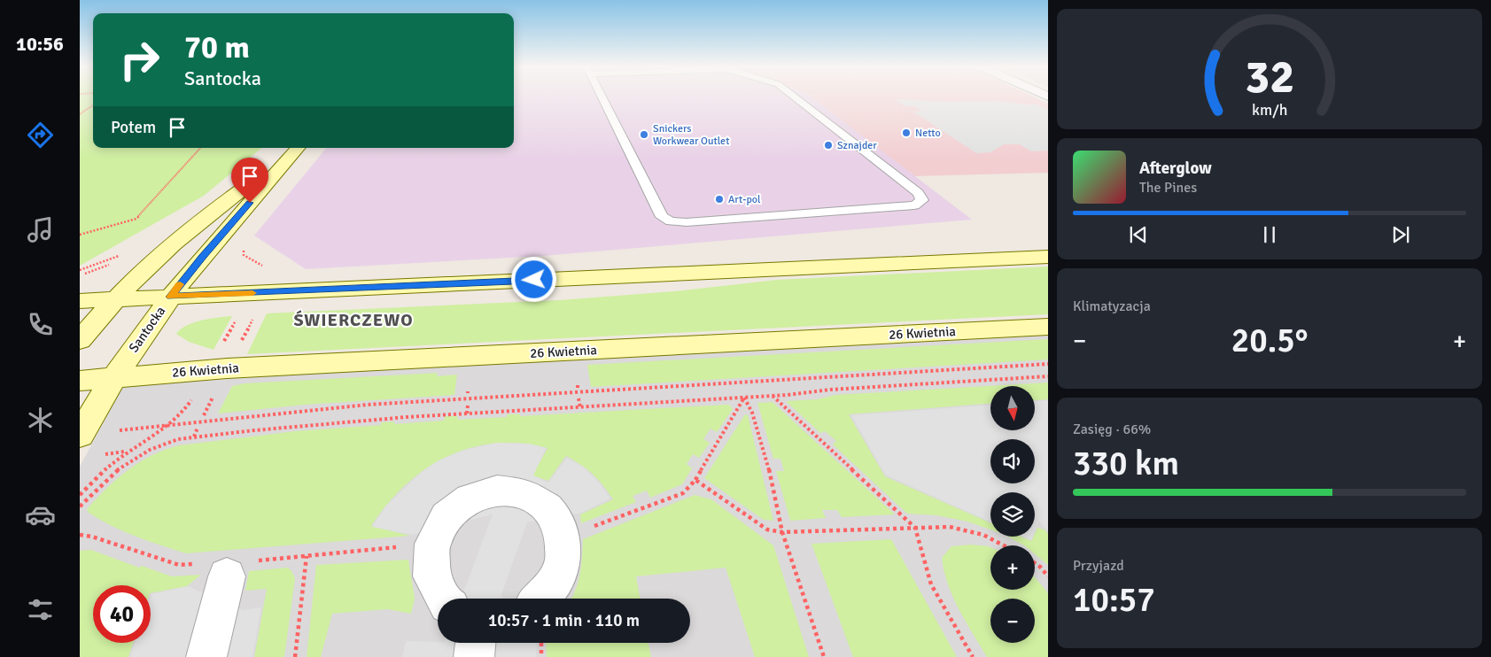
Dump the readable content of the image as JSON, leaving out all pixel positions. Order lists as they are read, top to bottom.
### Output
{
  "streets": {
    "street": ["Santocka", "26 Kwietnia"]
  },
  "crossings": [
    ["Santocka", "26 Kwietnia"]
  ],
  "districts": ["ŚWIERCZEWO"],
  "places": [
    "Netto",
    "Snickers Workwear Outlet",
    "Sznajder",
    "Art-pol"
  ],
  "north": "bottom",
  "page": {
    "tabs": "10:56",
    "turn": ["70 m", "Santocka"],
    "then": "Potem",
    "song": ["Afterglow", "The Pines"],
    "tile": [
      "Klimatyzacja",
      ["Zasięg · 66%", "330 km"],
      ["Przyjazd", "10:57"]
    ],
    "heat": ["−", "20.5°", "+"],
    "map_buttons": ["+", "−"],
    "limit": "40",
    "trip": "10:57 · 1 min · 110 m",
    "gauge": ["32", "km/h"]
  }
}
